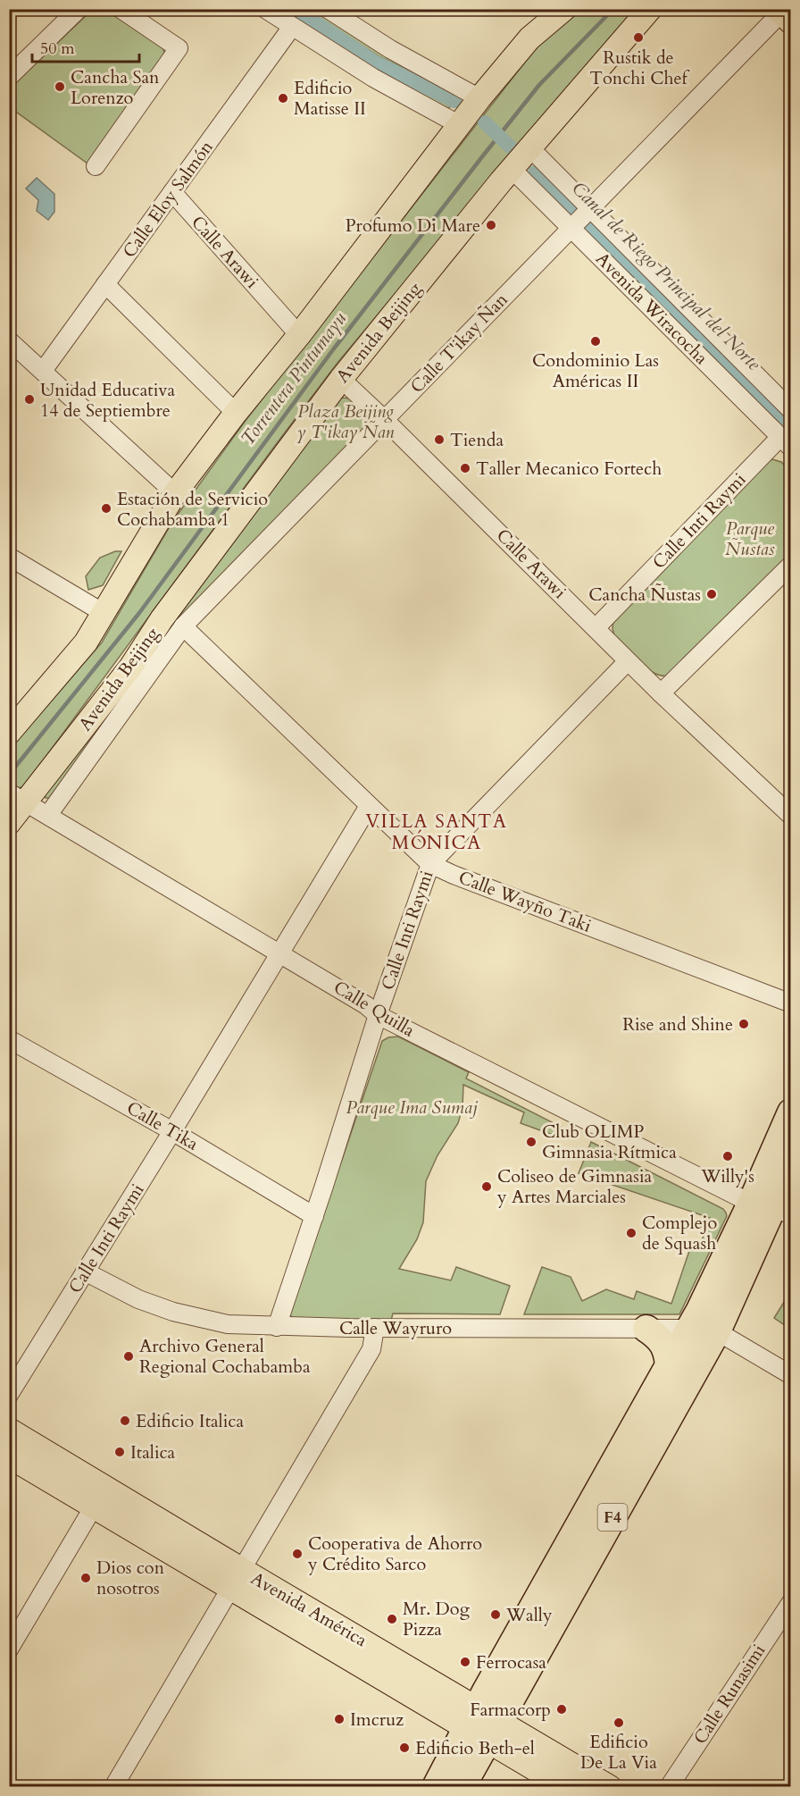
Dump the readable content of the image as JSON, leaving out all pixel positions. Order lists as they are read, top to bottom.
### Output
{
  "streets": {
    "highway": ["F4"],
    "main road": ["Avenida Beijing", "Avenida América"],
    "street": [
      "Calle Eloy Salmón",
      "Calle Arawi",
      "Avenida Wiracocha",
      "Calle T'ikay Ñan",
      "Calle Inti Raymi",
      "Calle Wayño Taki",
      "Calle Quilla",
      "Calle Tika",
      "Calle Wayruro",
      "Calle Runasimi"
    ]
  },
  "crossings": [
    ["Calle Eloy Salmón", "Calle Arawi"],
    ["Calle Arawi", "Avenida Beijing"],
    ["Calle Arawi", "Calle T'ikay Ñan"],
    ["Calle Arawi", "Calle Inti Raymi"],
    ["Avenida Wiracocha", "Avenida Beijing"],
    ["Avenida Wiracocha", "Calle T'ikay Ñan"],
    ["Avenida Wiracocha", "Calle Inti Raymi"],
    ["Avenida Beijing", "Calle Quilla"],
    ["Calle T'ikay Ñan", "Calle Wayño Taki"],
    ["Calle T'ikay Ñan", "Calle Quilla"],
    ["Calle Inti Raymi", "Calle Wayño Taki"],
    ["Calle Inti Raymi", "Calle Quilla"],
    ["Calle Inti Raymi", "Calle Tika"],
    ["Calle Inti Raymi", "Calle Wayruro"],
    ["Calle Quilla", "F4"],
    ["Calle Wayruro", "F4"],
    ["F4", "Avenida América"]
  ],
  "districts": ["VILLA SANTA MÓNICA"],
  "water": ["Canal de Riego Principal del Norte", "Torrentera Pintumayu"],
  "parks": ["Plaza Beijing y T'ikay Ñan", "Parque Ñustas", "Parque Ima Sumaj"],
  "places": [
    "Rustik de Tonchi Chef",
    "Cancha San Lorenzo",
    "Edificio Matisse II",
    "Profumo Di Mare",
    "Condominio Las Américas II",
    "Unidad Educativa 14 de Septiembre",
    "Tienda",
    "Taller Mecanico Fortech",
    "Estación de Servicio Cochabamba 1",
    "Cancha Ñustas",
    "Rise and Shine",
    "Club OLIMP Gimnasia Rítmica",
    "Willy's",
    "Coliseo de Gimnasia y Artes Marciales",
    "Complejo de Squash",
    "Archivo General Regional Cochabamba",
    "Edificio Italica",
    "Italica",
    "Cooperativa de Ahorro y Crédito Sarco",
    "Dios con nosotros",
    "Wally",
    "Mr. Dog Pizza",
    "Ferrocasa",
    "Farmacorp",
    "Imcruz",
    "Edificio De La Via",
    "Edificio Beth-el"
  ],
  "scale_bar": "50 m"
}
